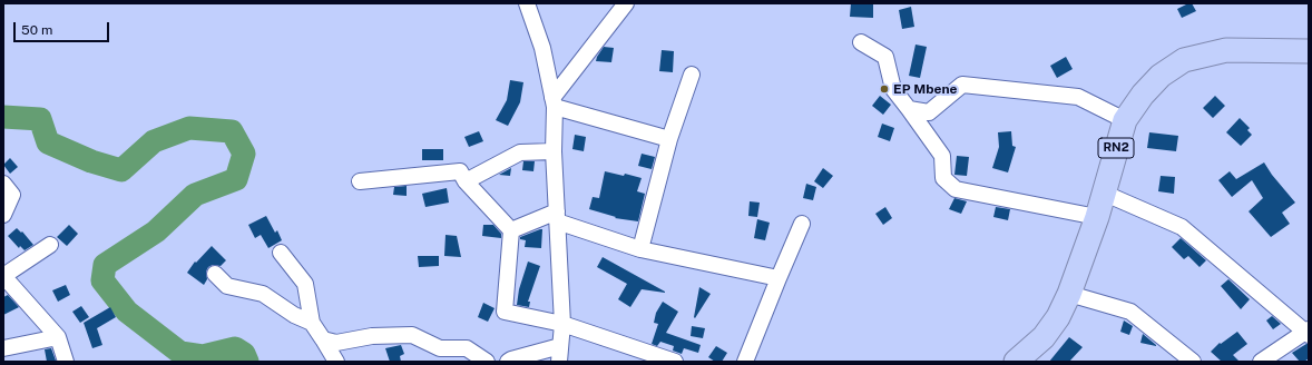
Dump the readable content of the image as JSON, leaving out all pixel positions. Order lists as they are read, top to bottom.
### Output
{
  "streets": {
    "highway": ["RN2"]
  },
  "places": ["EP Mbene"],
  "scale_bar": "50 m"
}
